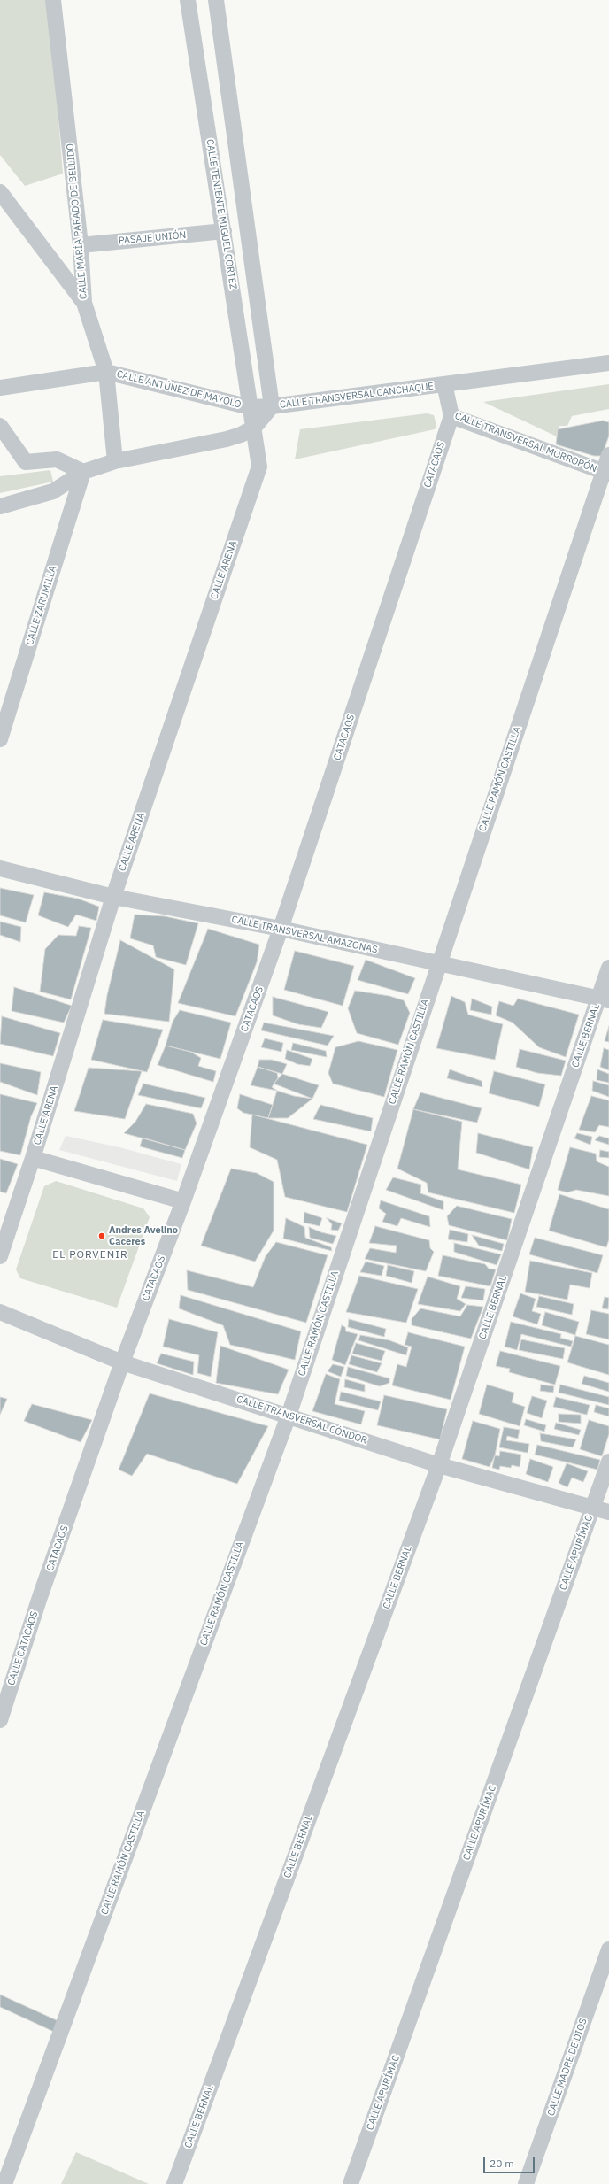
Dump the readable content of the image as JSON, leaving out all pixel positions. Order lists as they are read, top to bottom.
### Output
{
  "streets": {
    "street": [
      "CALLE TENIENTE MIGUEL CORTEZ",
      "CALLE MARÍA PARADO DE BELLIDO",
      "PASAJE UNIÓN",
      "CALLE ANTÚNEZ DE MAYOLO",
      "CALLE TRANSVERSAL CANCHAQUE",
      "CALLE TRANSVERSAL MORROPÓN",
      "CATACAOS",
      "CALLE ARENA",
      "CALLE ZARUMILLA",
      "CALLE RAMÓN CASTILLA",
      "CALLE TRANSVERSAL AMAZONAS",
      "CALLE BERNAL",
      "CALLE TRANSVERSAL CÓNDOR",
      "CALLE APURÍMAC",
      "CALLE CATACAOS",
      "CALLE MADRE DE DIOS"
    ]
  },
  "crossings": [
    ["CALLE TENIENTE MIGUEL CORTEZ", "PASAJE UNIÓN"],
    ["CALLE TENIENTE MIGUEL CORTEZ", "CALLE ANTÚNEZ DE MAYOLO"],
    ["CALLE TENIENTE MIGUEL CORTEZ", "CALLE TRANSVERSAL CANCHAQUE"],
    ["CALLE TENIENTE MIGUEL CORTEZ", "CALLE ARENA"],
    ["CALLE MARÍA PARADO DE BELLIDO", "PASAJE UNIÓN"],
    ["CALLE MARÍA PARADO DE BELLIDO", "CALLE ANTÚNEZ DE MAYOLO"],
    ["CALLE MARÍA PARADO DE BELLIDO", "CALLE TRANSVERSAL CANCHAQUE"],
    ["CALLE ANTÚNEZ DE MAYOLO", "CALLE TRANSVERSAL CANCHAQUE"],
    ["CALLE TRANSVERSAL CANCHAQUE", "CALLE TRANSVERSAL MORROPÓN"],
    ["CALLE TRANSVERSAL CANCHAQUE", "CALLE ARENA"],
    ["CALLE TRANSVERSAL CANCHAQUE", "CALLE ZARUMILLA"],
    ["CALLE TRANSVERSAL MORROPÓN", "CATACAOS"],
    ["CALLE TRANSVERSAL MORROPÓN", "CALLE RAMÓN CASTILLA"],
    ["CATACAOS", "CALLE TRANSVERSAL AMAZONAS"],
    ["CATACAOS", "CALLE TRANSVERSAL CÓNDOR"],
    ["CATACAOS", "CALLE CATACAOS"],
    ["CALLE ARENA", "CALLE TRANSVERSAL AMAZONAS"],
    ["CALLE RAMÓN CASTILLA", "CALLE TRANSVERSAL AMAZONAS"],
    ["CALLE RAMÓN CASTILLA", "CALLE TRANSVERSAL CÓNDOR"],
    ["CALLE TRANSVERSAL AMAZONAS", "CALLE BERNAL"],
    ["CALLE BERNAL", "CALLE TRANSVERSAL CÓNDOR"],
    ["CALLE TRANSVERSAL CÓNDOR", "CALLE APURÍMAC"]
  ],
  "districts": ["EL PORVENIR"],
  "places": ["Andres Avelino Caceres"],
  "scale_bar": "20 m"
}
